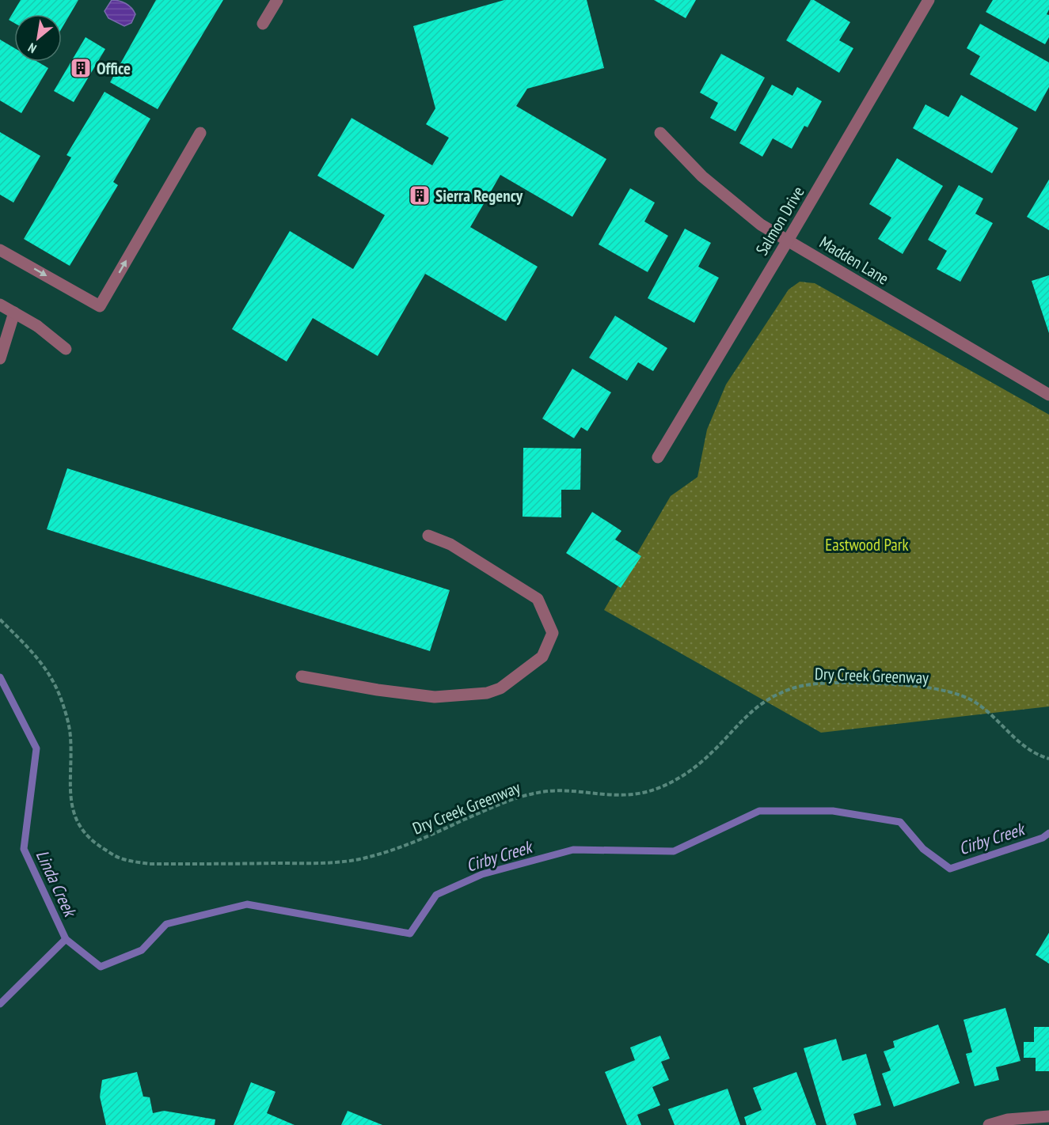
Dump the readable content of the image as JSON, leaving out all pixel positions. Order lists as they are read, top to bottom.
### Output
{
  "streets": {
    "street": ["Salmon Drive", "Madden Lane"],
    "path": ["Dry Creek Greenway"]
  },
  "crossings": [
    ["Salmon Drive", "Madden Lane"]
  ],
  "water": ["Cirby Creek", "Linda Creek"],
  "parks": ["Eastwood Park"],
  "places": {
    "building": ["Office", "Sierra Regency"]
  },
  "north": "bottom left"
}
